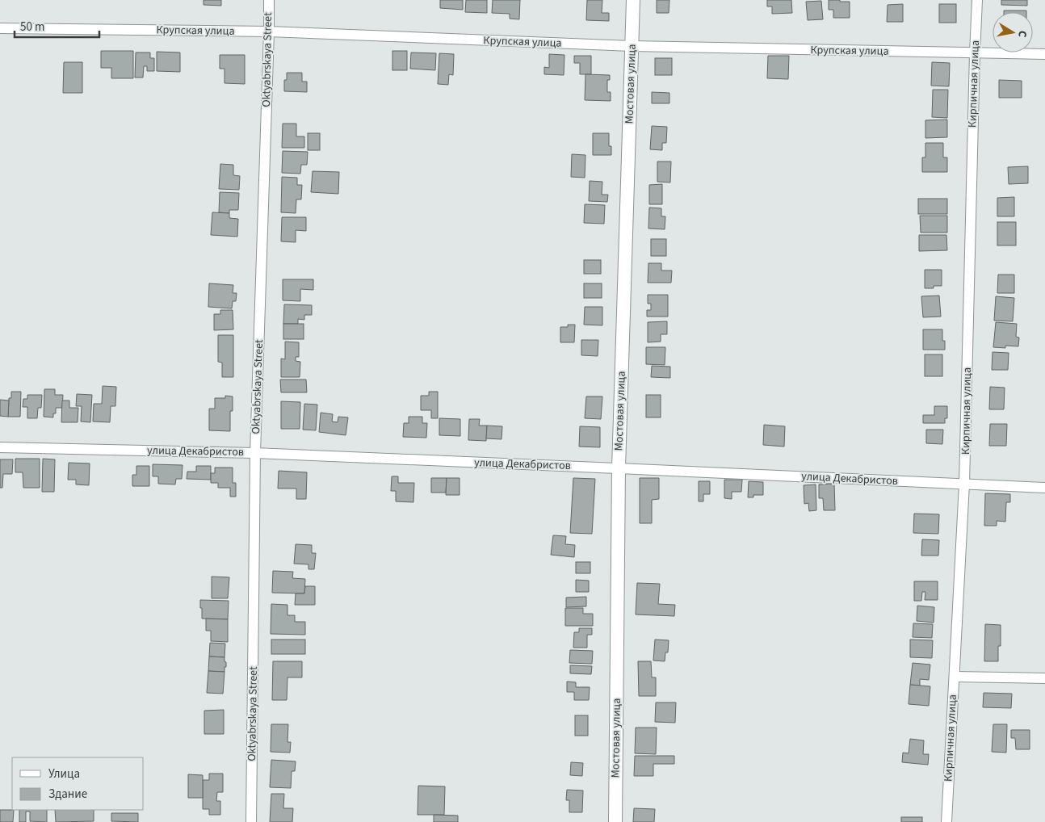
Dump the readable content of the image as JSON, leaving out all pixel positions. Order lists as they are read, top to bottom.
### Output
{
  "streets": {
    "street": [
      "Крупская улица",
      "Oktyabrskaya Street",
      "Мостовая улица",
      "Кирпичная улица",
      "улица Декабристов"
    ]
  },
  "crossings": [
    ["Крупская улица", "Oktyabrskaya Street"],
    ["Крупская улица", "Мостовая улица"],
    ["Крупская улица", "Кирпичная улица"],
    ["Oktyabrskaya Street", "улица Декабристов"],
    ["Мостовая улица", "улица Декабристов"],
    ["Кирпичная улица", "улица Декабристов"]
  ],
  "legend": ["Улица", "Здание"],
  "scale_bar": "50 m",
  "north": "right"
}
